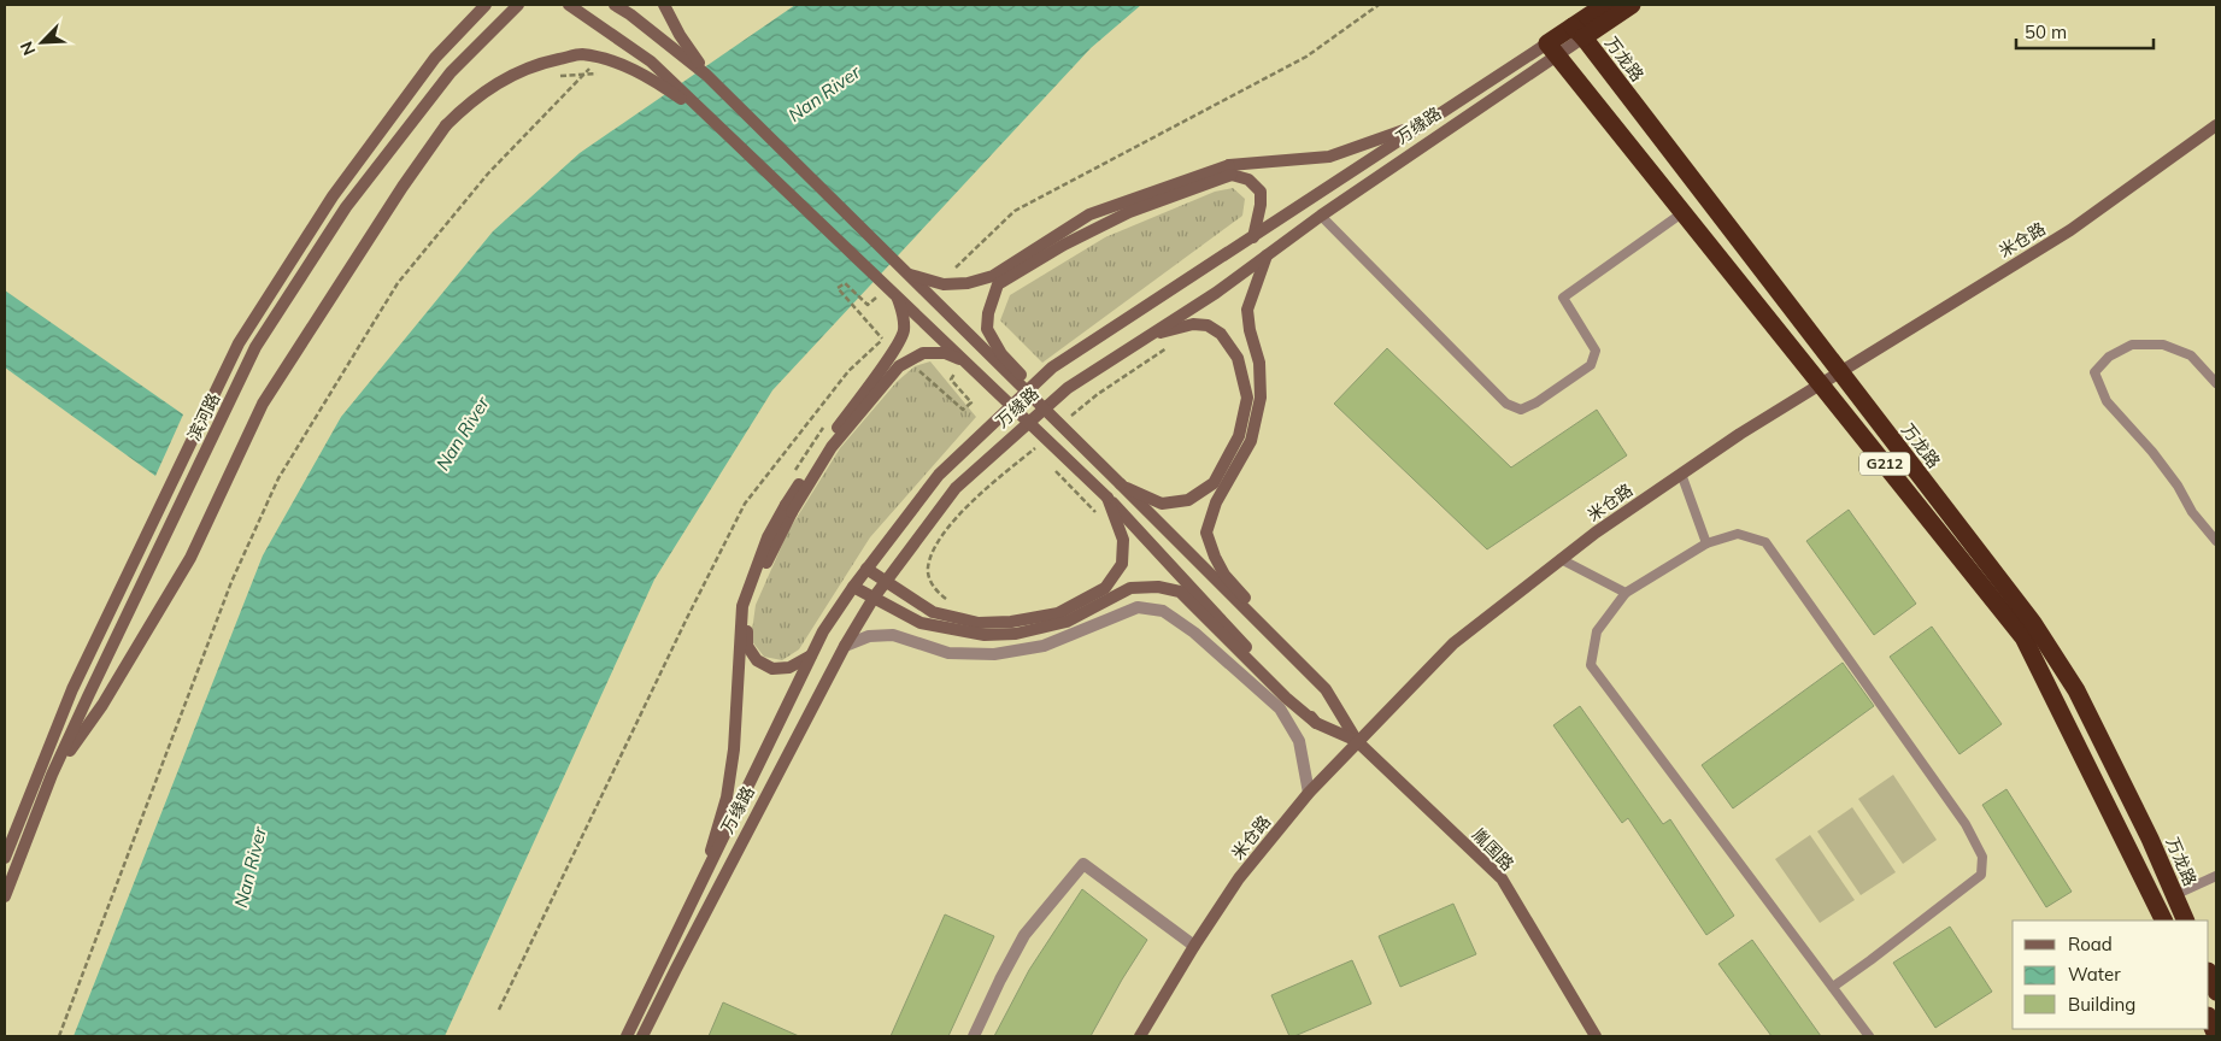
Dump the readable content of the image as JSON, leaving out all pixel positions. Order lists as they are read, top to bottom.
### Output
{
  "streets": {
    "highway": ["万龙路", "万缘路", "G212"],
    "street": ["米仓路", "滨河路", "胤国路"]
  },
  "crossings": [
    ["万龙路", "万缘路"],
    ["万龙路", "米仓路"],
    ["万缘路", "G212"],
    ["米仓路", "G212"],
    ["米仓路", "胤国路"]
  ],
  "water": ["Nan River"],
  "legend": ["Road", "Water", "Building"],
  "scale_bar": "50 m",
  "north": "bottom left"
}
